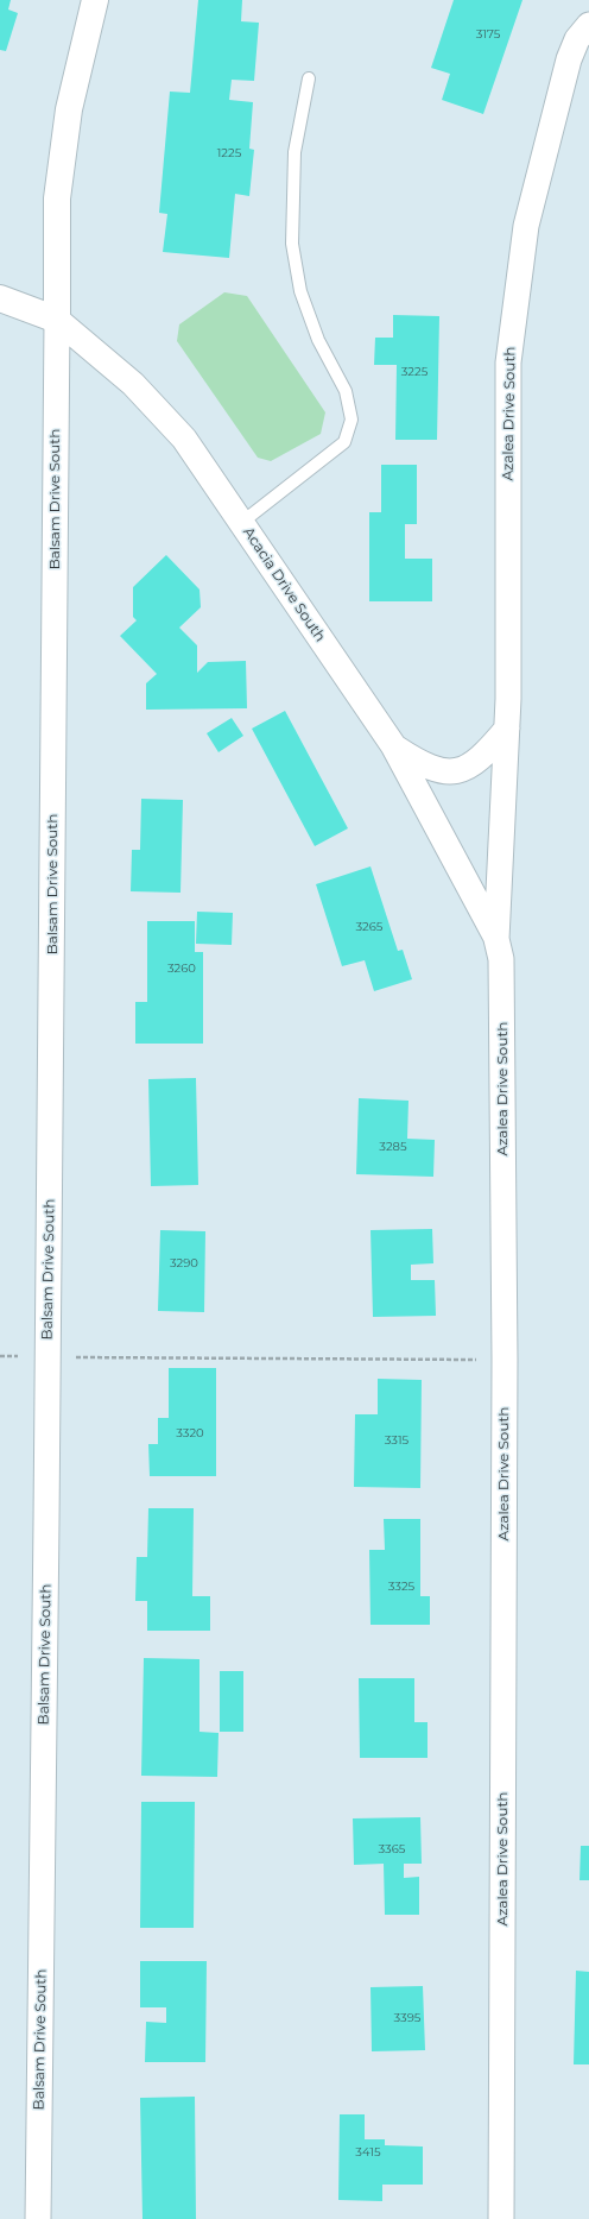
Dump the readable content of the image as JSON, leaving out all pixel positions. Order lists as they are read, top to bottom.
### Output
{
  "streets": {
    "street": ["Azalea Drive South", "Balsam Drive South", "Acacia Drive South"]
  },
  "crossings": [
    ["Azalea Drive South", "Acacia Drive South"],
    ["Balsam Drive South", "Acacia Drive South"]
  ],
  "house_numbers": [
    "3175",
    "1225",
    "3225",
    "3265",
    "3260",
    "3285",
    "3290",
    "3320",
    "3315",
    "3325",
    "3365",
    "3395",
    "3415"
  ]
}
